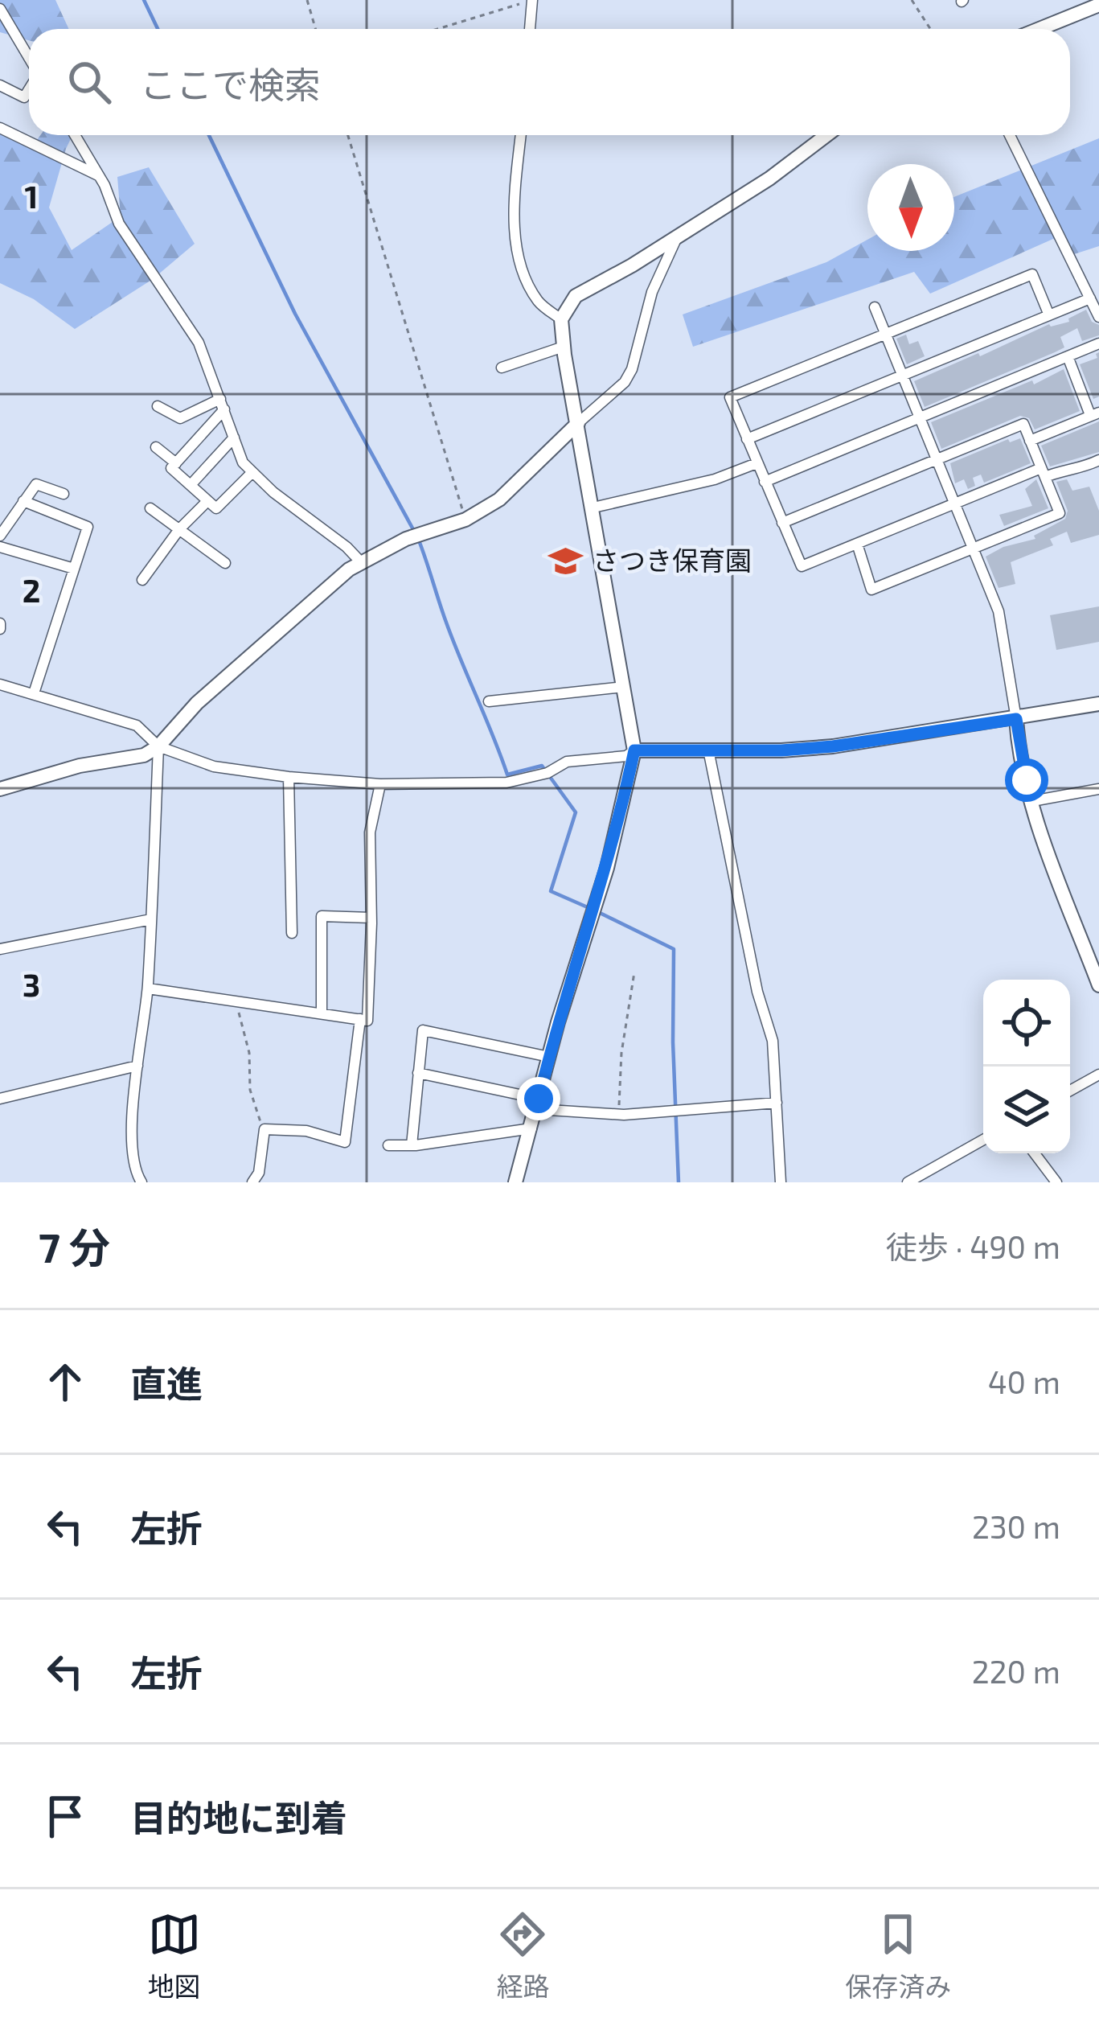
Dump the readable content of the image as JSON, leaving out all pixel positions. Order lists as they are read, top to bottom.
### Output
{
  "places": {
    "school or university": ["さつき保育園"]
  },
  "north": "bottom",
  "page": {
    "search": "ここで検索",
    "heading": ["7 分", "徒歩 · 490 m"],
    "list": [
      ["直進", "40 m"],
      ["左折", "230 m"],
      ["左折", "220 m"],
      "目的地に到着"
    ],
    "nav": ["地図", "経路", "保存済み"]
  },
  "grid": {
    "rows": ["1", "2", "3"]
  }
}
